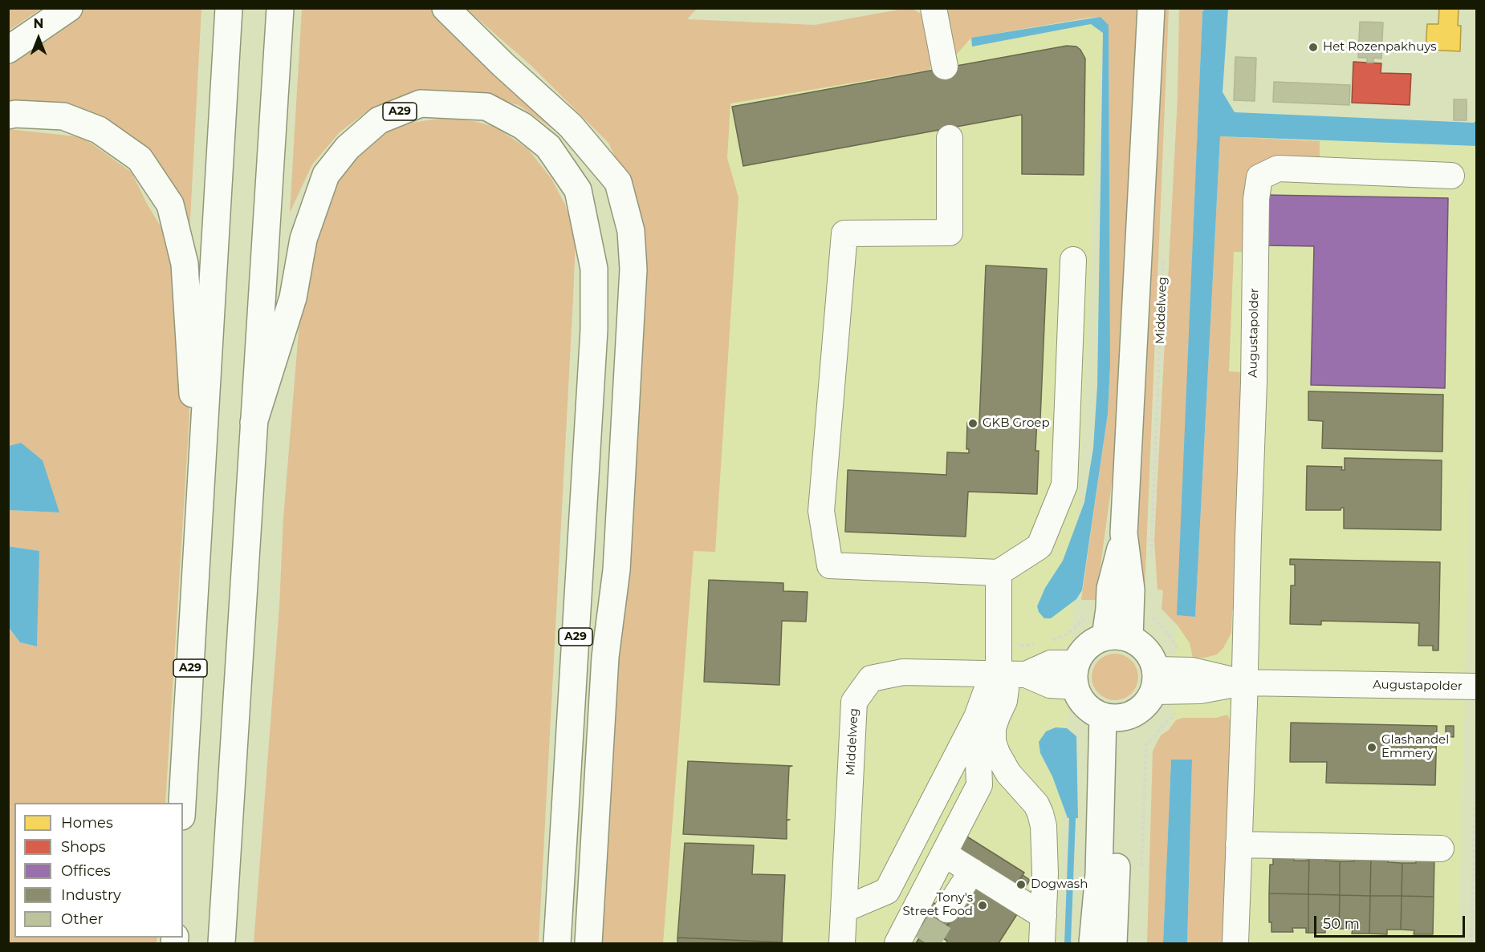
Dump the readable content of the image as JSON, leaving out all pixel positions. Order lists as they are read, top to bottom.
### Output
{
  "streets": {
    "main road": ["A29"],
    "street": ["Middelweg", "Augustapolder"]
  },
  "crossings": [
    ["Middelweg", "Augustapolder"]
  ],
  "places": [
    "Het Rozenpakhuys",
    "GKB Groep",
    "Glashandel Emmery",
    "Dogwash",
    "Tony's Street Food"
  ],
  "legend": [
    "Homes",
    "Shops",
    "Offices",
    "Industry",
    "Other"
  ],
  "scale_bar": "50 m",
  "north": "top"
}
